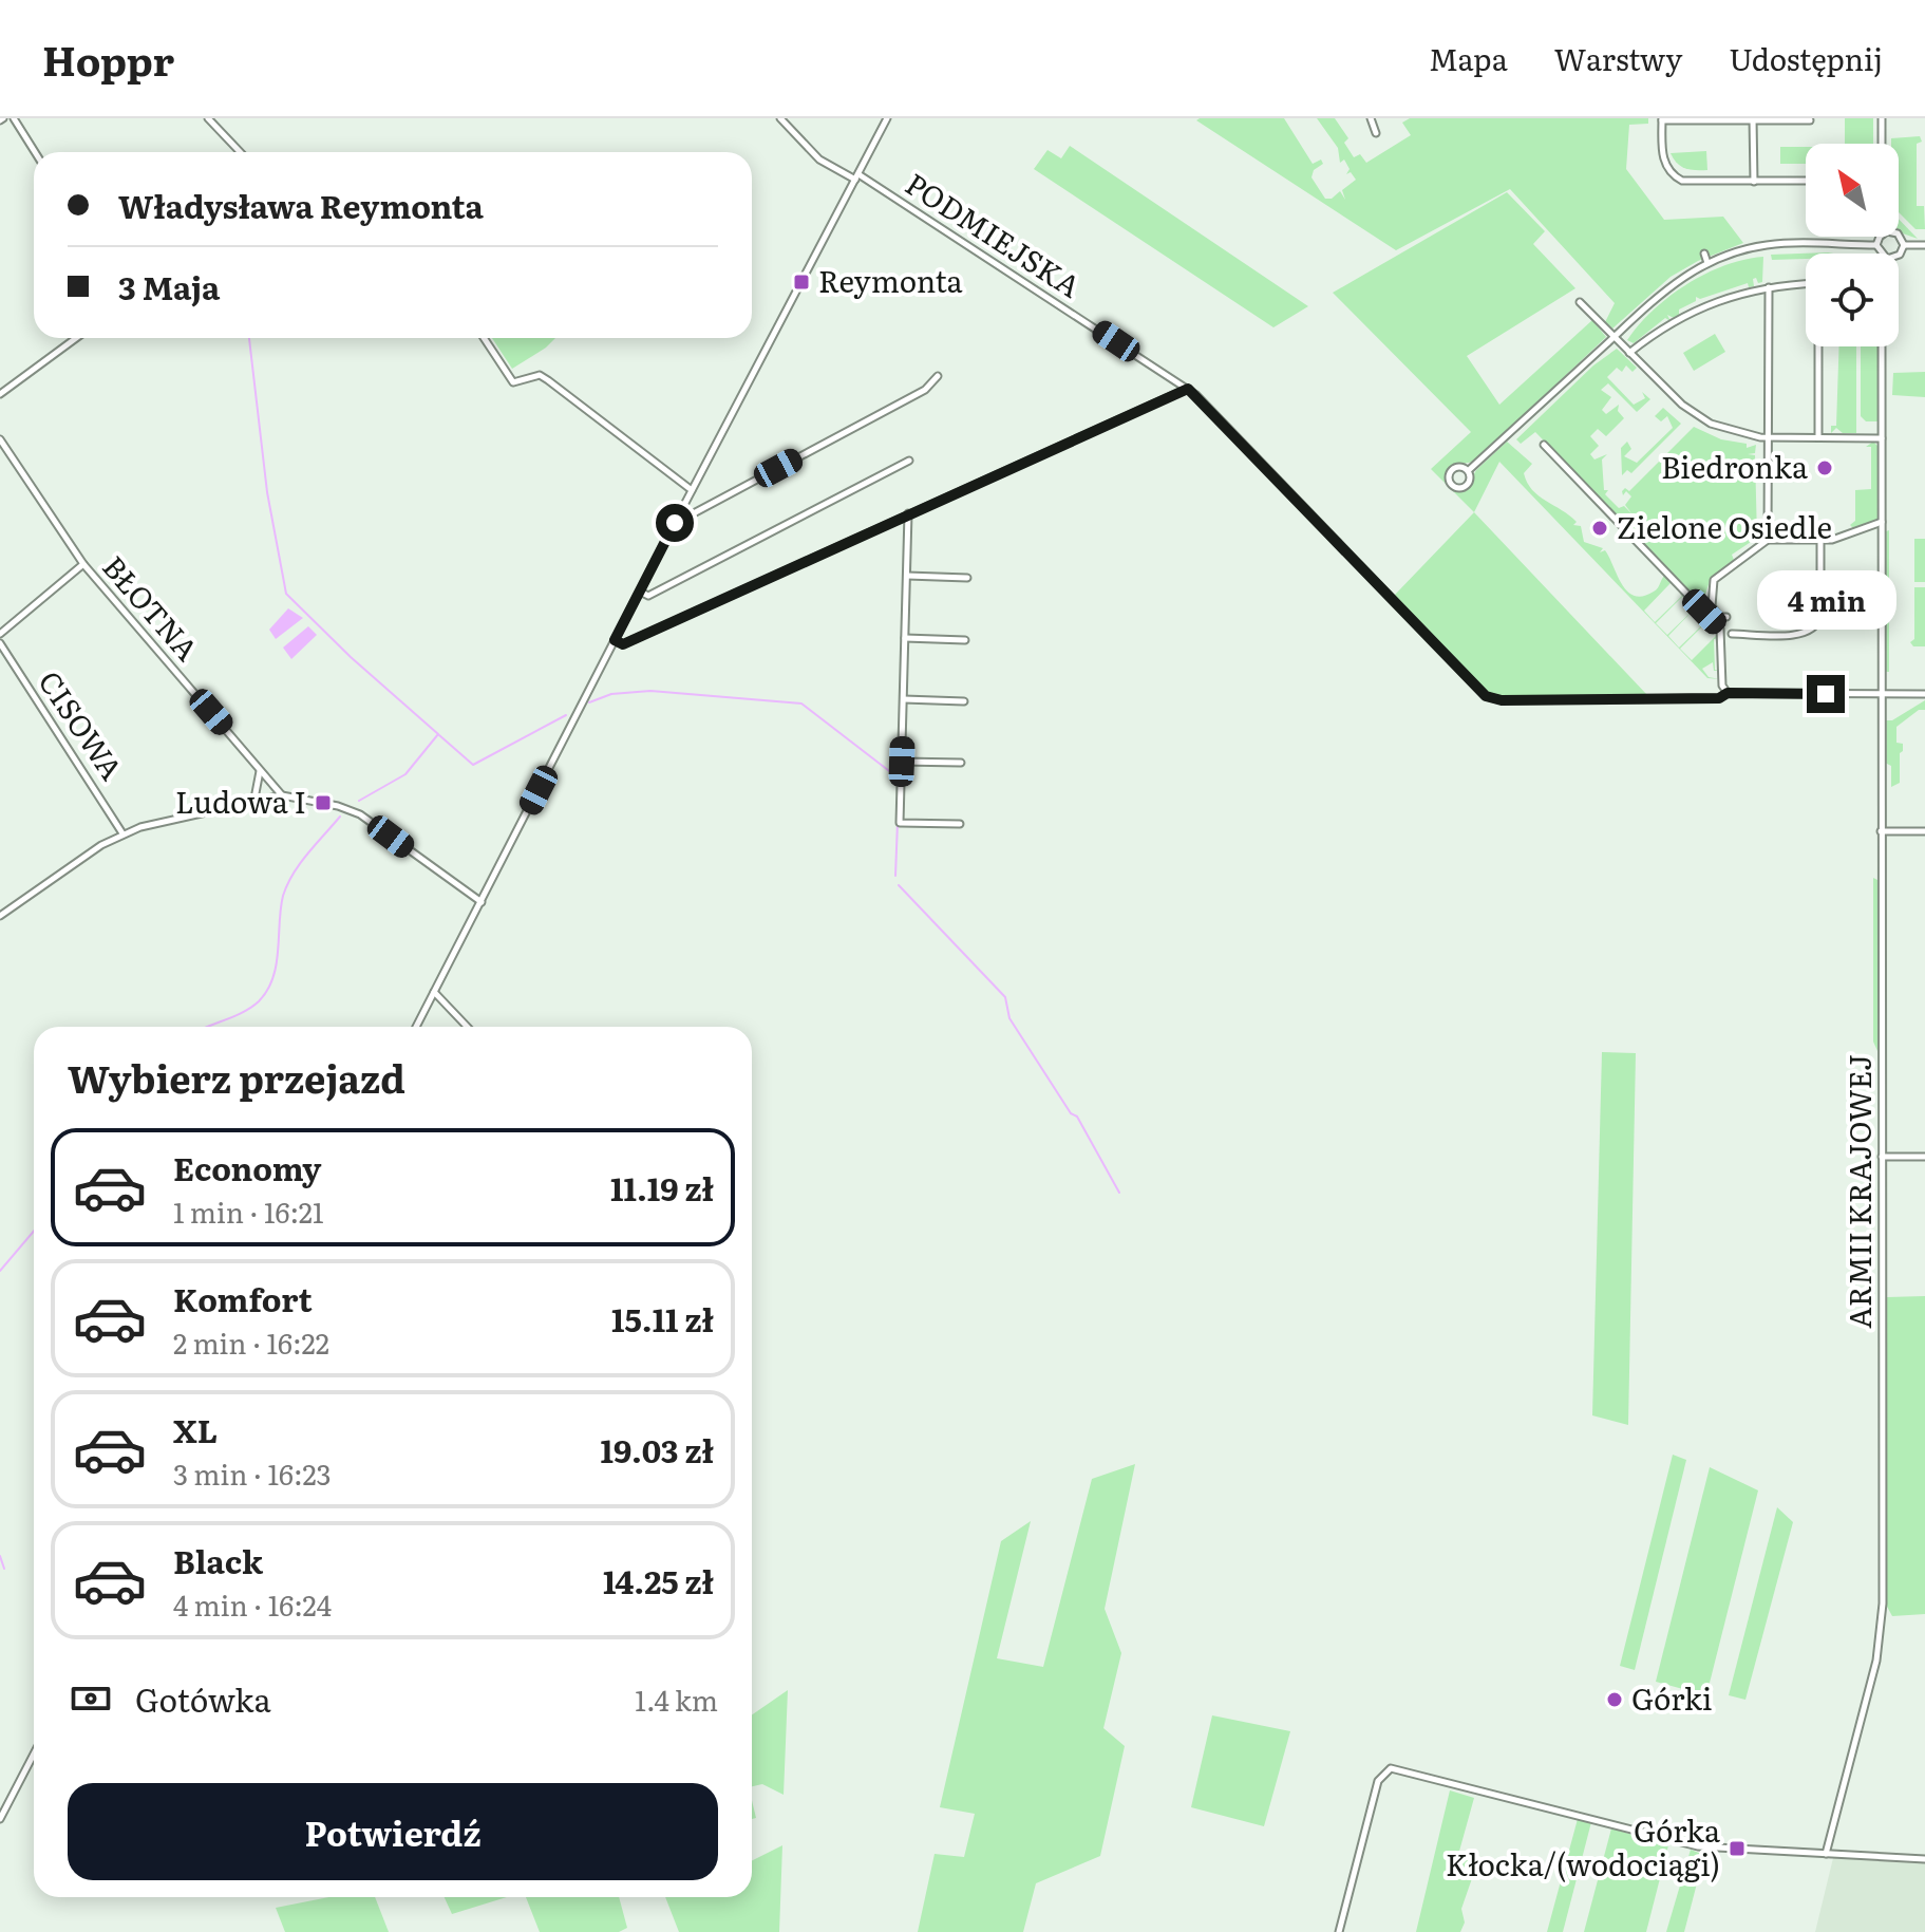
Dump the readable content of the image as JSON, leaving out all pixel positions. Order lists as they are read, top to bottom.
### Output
{
  "streets": {
    "street": [
      "PODMIEJSKA",
      "BŁOTNA",
      "CISOWA",
      "ARMII KRAJOWEJ"
    ]
  },
  "crossings": [
    ["PODMIEJSKA", "ARMII KRAJOWEJ"]
  ],
  "places": {
    "transit": ["Reymonta", "Ludowa I", "Górka Kłocka/(wodociągi)"],
    "other": ["Biedronka", "Zielone Osiedle", "Górki"]
  },
  "north": "top left",
  "page": {
    "header": "Hoppr",
    "nav": ["Mapa", "Warstwy", "Udostępnij"],
    "banner": ["Władysława Reymonta", "3 Maja"],
    "bubble": "4 min",
    "heading": "Wybierz przejazd",
    "list": [
      {
        "name": "Economy",
        "note": "1 min · 16:21",
        "value": "11.19 zł"
      },
      {
        "name": "Komfort",
        "note": "2 min · 16:22",
        "value": "15.11 zł"
      },
      {
        "name": "XL",
        "note": "3 min · 16:23",
        "value": "19.03 zł"
      },
      {
        "name": "Black",
        "note": "4 min · 16:24",
        "value": "14.25 zł"
      }
    ],
    "pay": ["Gotówka", "1.4 km"],
    "buttons": "Potwierdź"
  }
}
